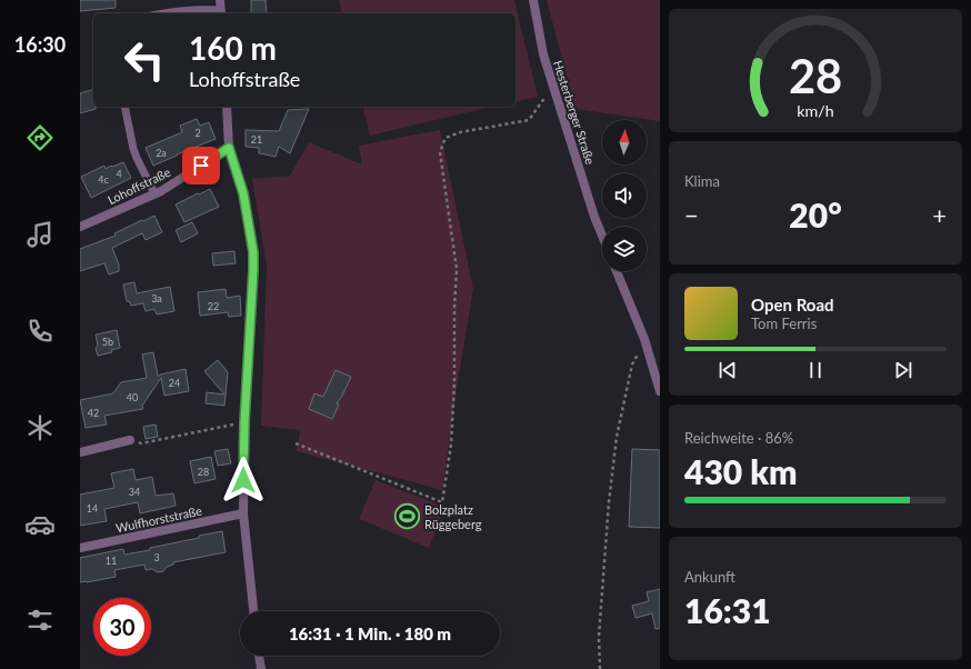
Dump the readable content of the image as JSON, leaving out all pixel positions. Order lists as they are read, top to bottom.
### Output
{
  "streets": {
    "street": ["Hesterberger Straße", "Lohoffstraße", "Wulfhorststraße"]
  },
  "places": {
    "sports": ["Bolzplatz Rüggeberg"]
  },
  "house_numbers": [
    "2",
    "21",
    "2a",
    "4",
    "4c",
    "3a",
    "22",
    "5b",
    "24",
    "40",
    "42",
    "28",
    "34",
    "14",
    "3",
    "11"
  ],
  "north": "top",
  "page": {
    "tabs": "16:30",
    "turn": ["160 m", "Lohoffstraße"],
    "tile": [
      "Klima",
      ["Reichweite · 86%", "430 km"],
      ["Ankunft", "16:31"]
    ],
    "heat": ["−", "20°", "+"],
    "song": ["Open Road", "Tom Ferris"],
    "limit": "30",
    "trip": "16:31 · 1 Min. · 180 m",
    "gauge": ["28", "km/h"]
  }
}
